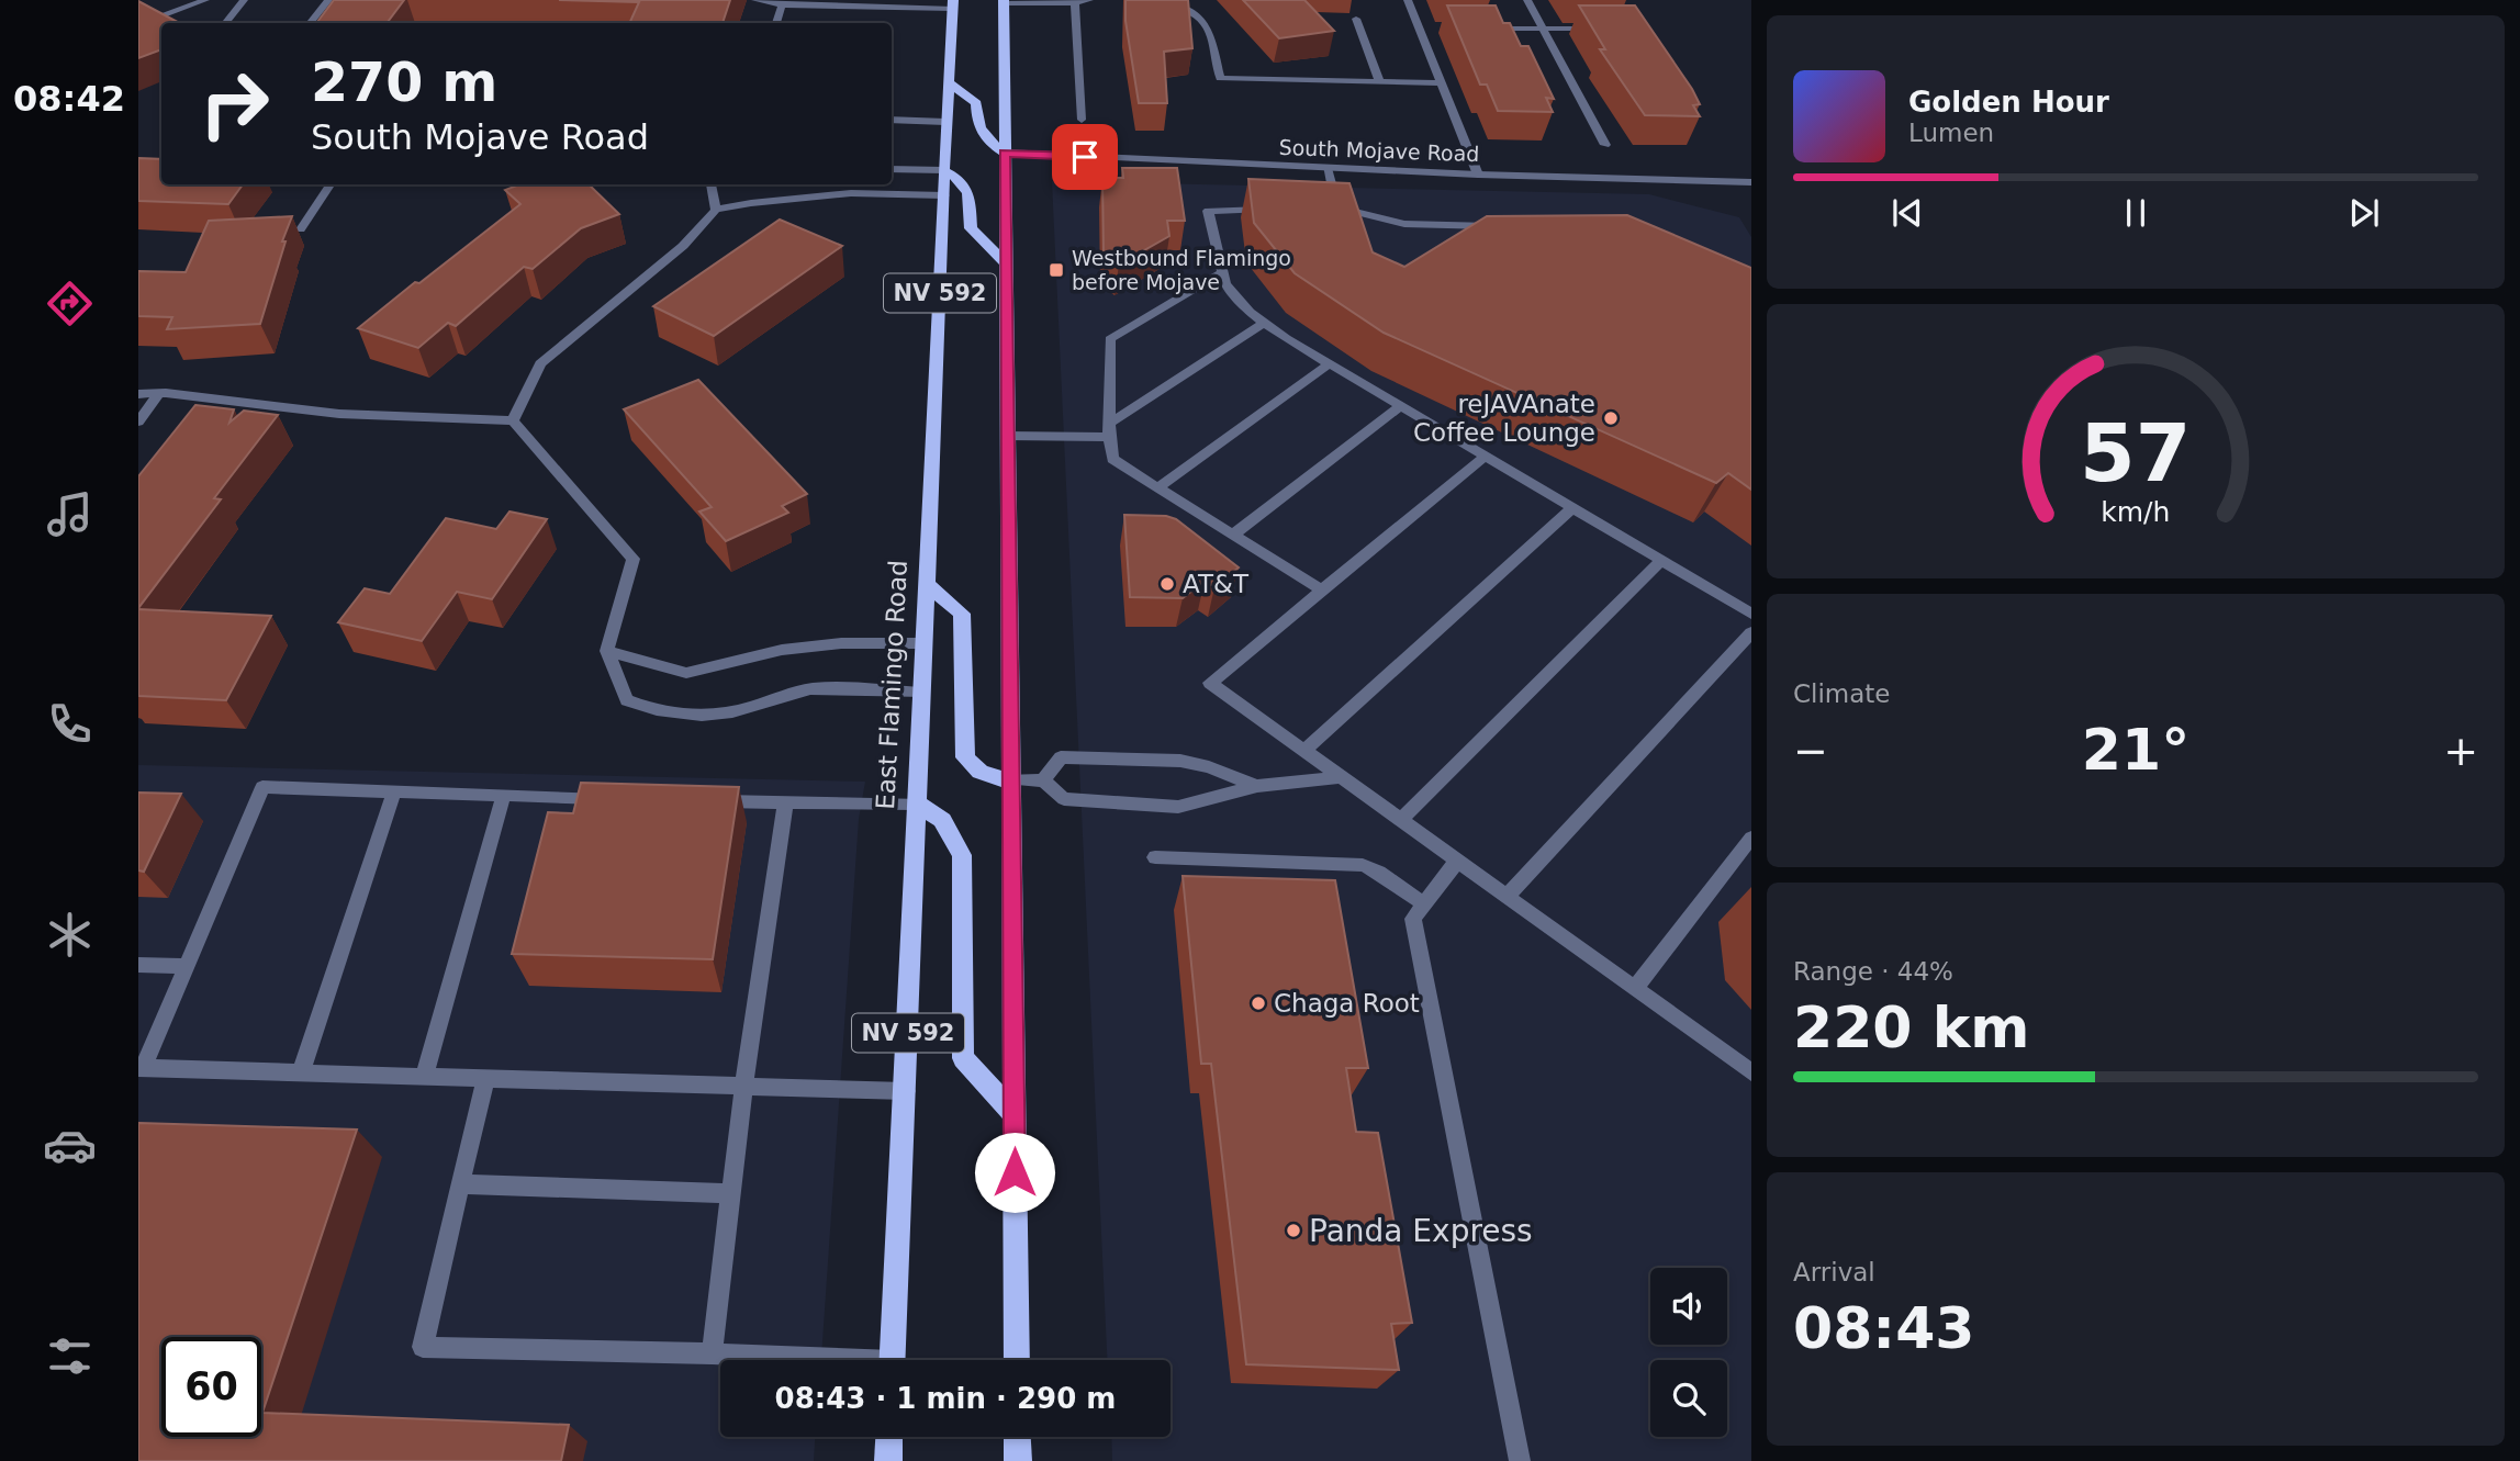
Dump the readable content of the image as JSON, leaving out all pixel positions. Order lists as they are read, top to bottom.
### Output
{
  "streets": {
    "main road": ["NV 592", "East Flamingo Road"],
    "street": ["South Mojave Road"]
  },
  "crossings": [
    ["South Mojave Road", "NV 592"]
  ],
  "places": {
    "transit": ["Westbound Flamingo before Mojave"],
    "other": [
      "reJAVAnate Coffee Lounge",
      "AT&T",
      "Chaga Root",
      "Panda Express"
    ]
  },
  "page": {
    "tabs": "08:42",
    "turn": ["270 m", "South Mojave Road"],
    "song": ["Golden Hour", "Lumen"],
    "tile": [
      "Climate",
      ["Range · 44%", "220 km"],
      ["Arrival", "08:43"]
    ],
    "heat": ["−", "21°", "+"],
    "limit": "60",
    "trip": "08:43 · 1 min · 290 m",
    "gauge": ["57", "km/h"]
  }
}
